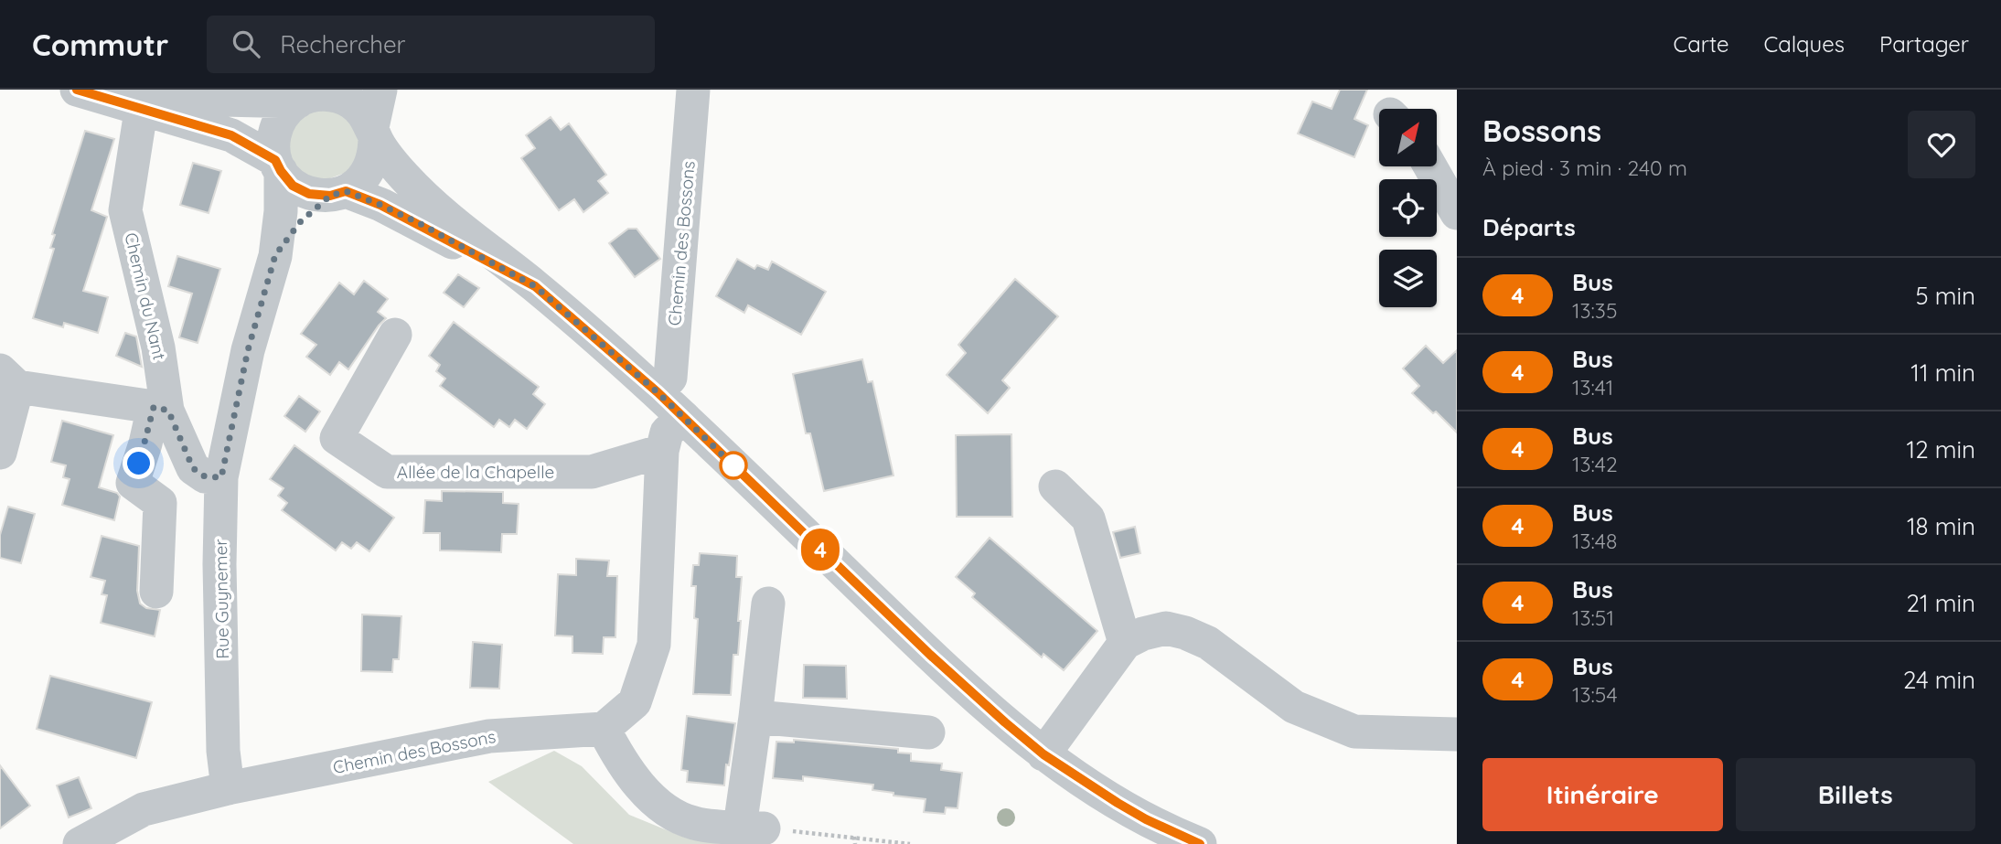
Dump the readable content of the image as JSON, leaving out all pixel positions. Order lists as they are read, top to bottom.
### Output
{
  "streets": {
    "street": [
      "Chemin des Bossons",
      "Chemin du Nant",
      "Allée de la Chapelle",
      "Rue Guynemer"
    ]
  },
  "crossings": [
    ["Chemin des Bossons", "Rue Guynemer"],
    ["Chemin du Nant", "Rue Guynemer"]
  ],
  "lines": ["bus line 4"],
  "north": "top right",
  "page": {
    "header": "Commutr",
    "search": "Rechercher",
    "nav": ["Carte", "Calques", "Partager"],
    "on_map": "4",
    "heading": [
      ["Bossons", "À pied · 3 min · 240 m"],
      "Départs"
    ],
    "list": [
      {
        "mark": "4",
        "name": "Bus",
        "note": "13:35",
        "value": "5 min"
      },
      {
        "mark": "4",
        "name": "Bus",
        "note": "13:41",
        "value": "11 min"
      },
      {
        "mark": "4",
        "name": "Bus",
        "note": "13:42",
        "value": "12 min"
      },
      {
        "mark": "4",
        "name": "Bus",
        "note": "13:48",
        "value": "18 min"
      },
      {
        "mark": "4",
        "name": "Bus",
        "note": "13:51",
        "value": "21 min"
      },
      {
        "mark": "4",
        "name": "Bus",
        "note": "13:54",
        "value": "24 min"
      }
    ],
    "buttons": ["Itinéraire", "Billets"]
  }
}
